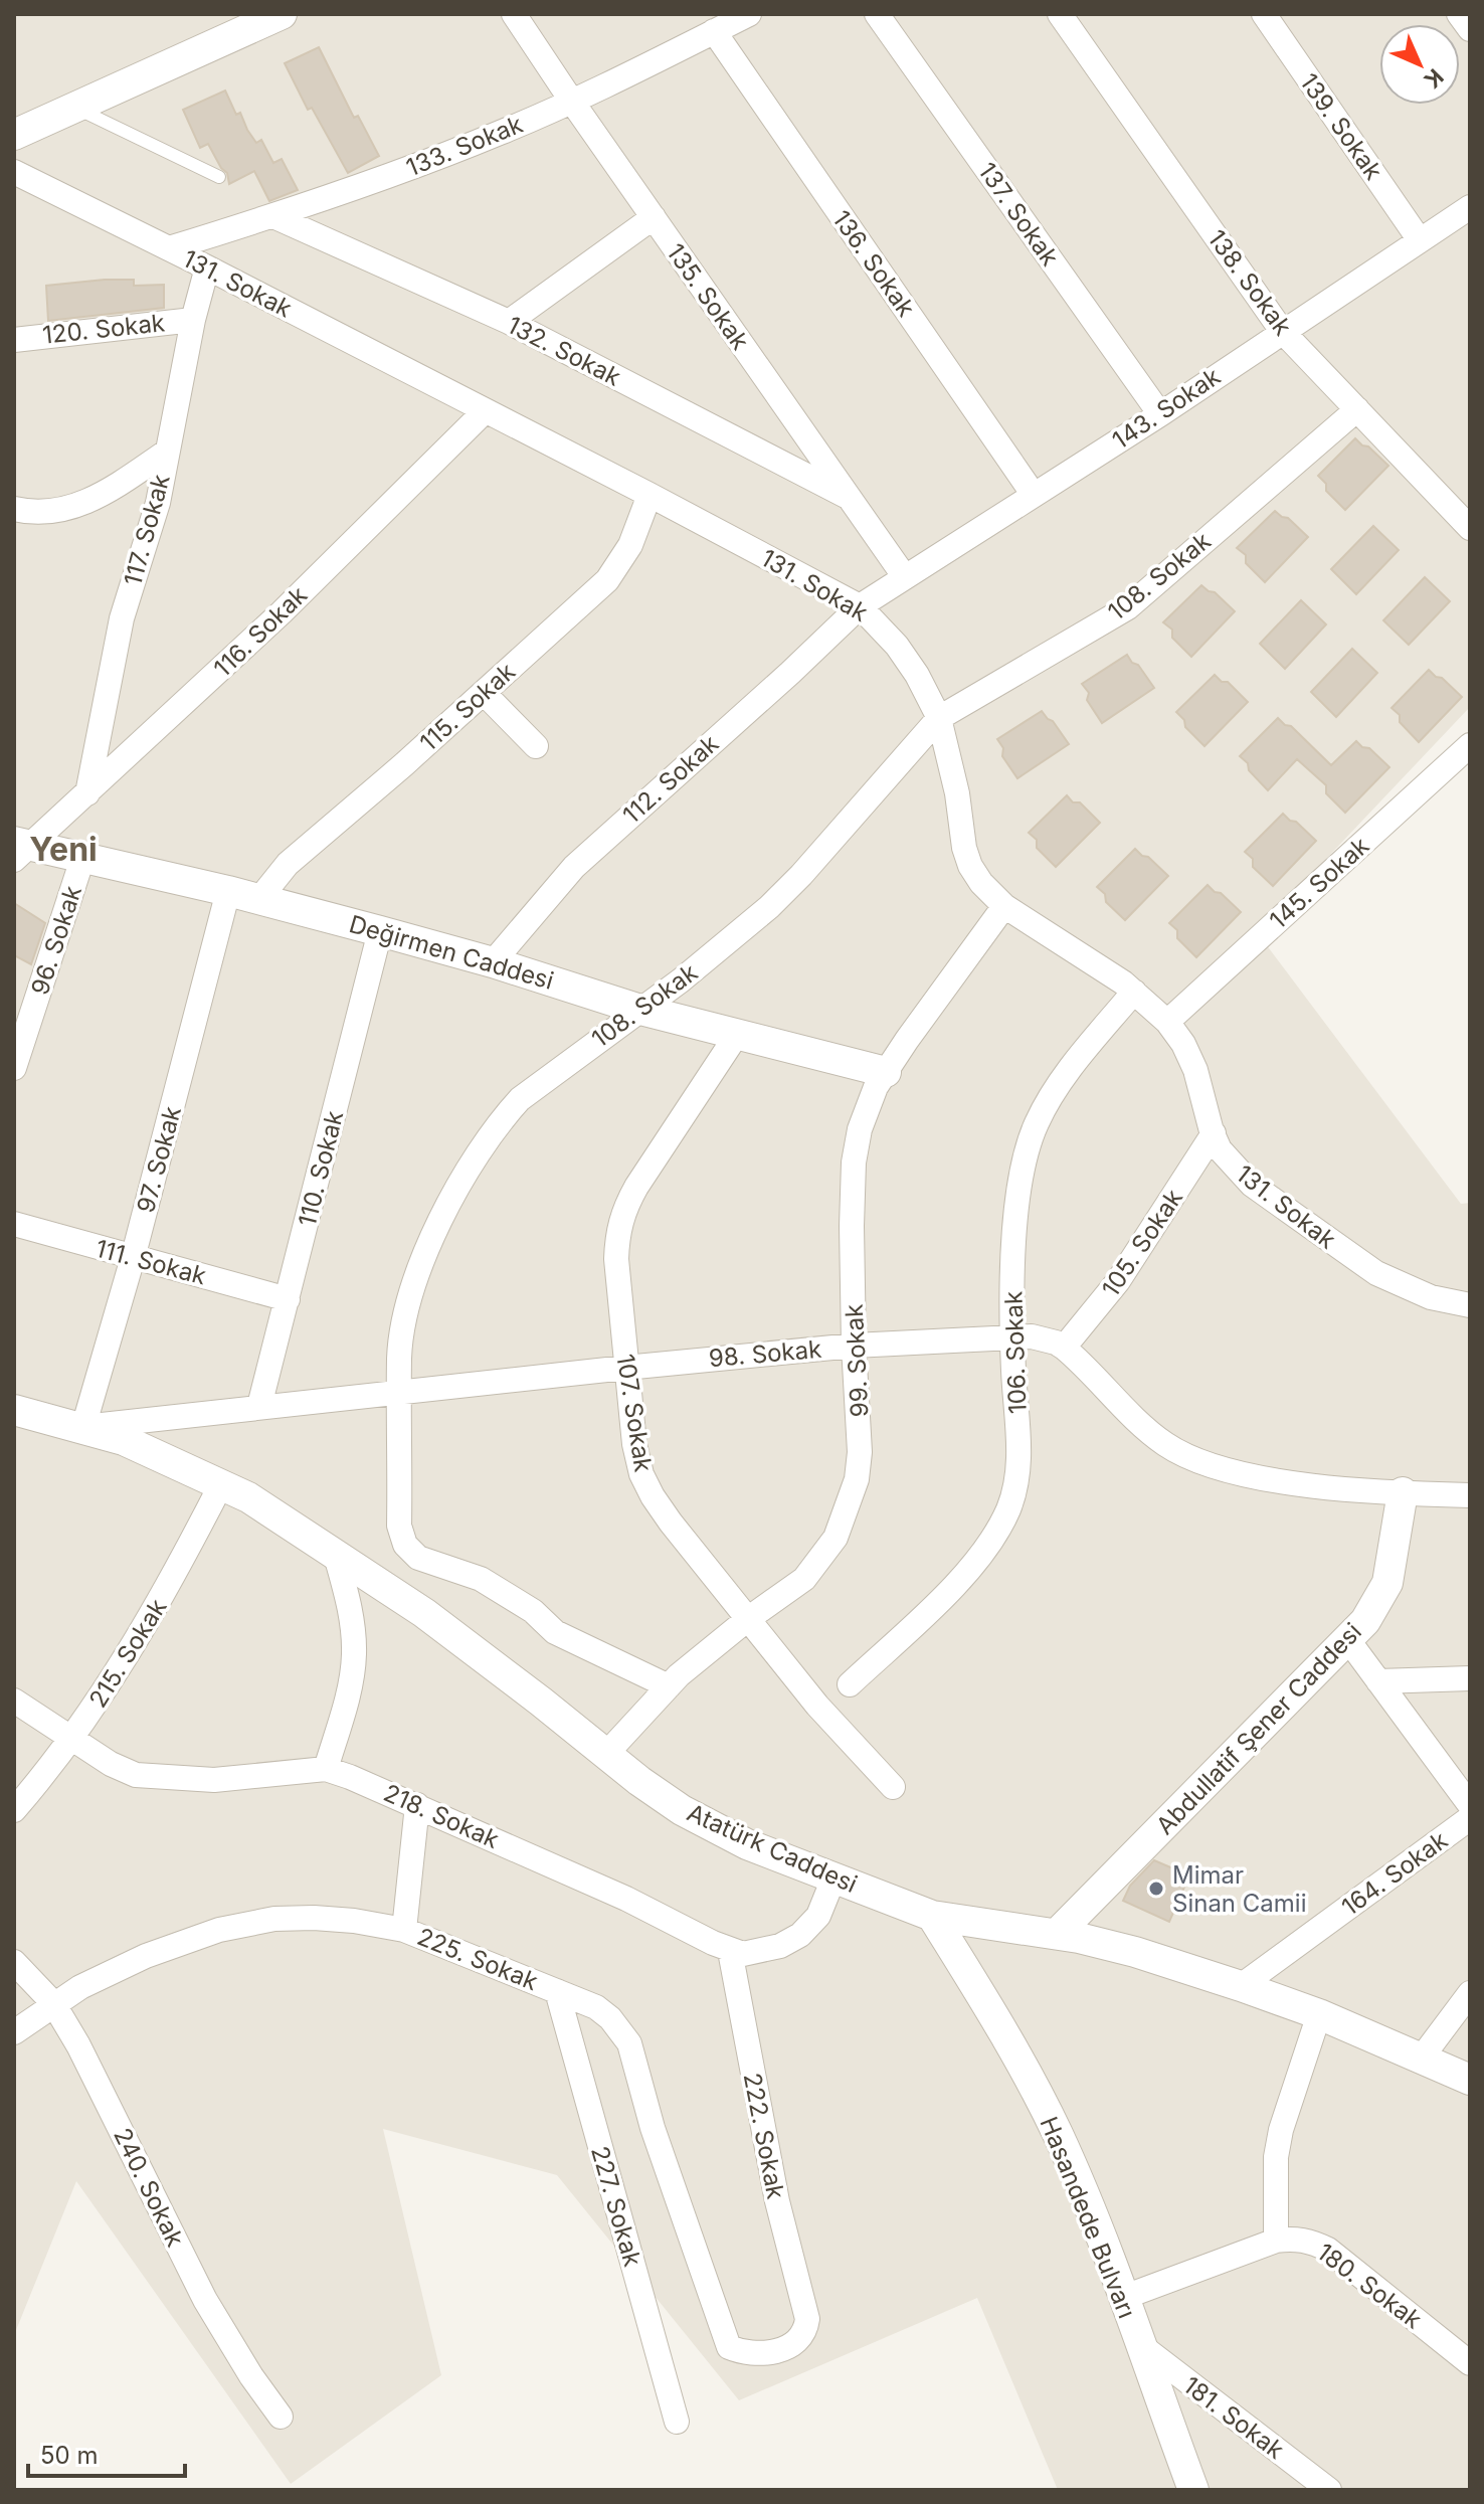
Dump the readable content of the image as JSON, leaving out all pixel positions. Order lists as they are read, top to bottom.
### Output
{
  "streets": {
    "street": [
      "139. Sokak",
      "133. Sokak",
      "137. Sokak",
      "136. Sokak",
      "138. Sokak",
      "131. Sokak",
      "135. Sokak",
      "120. Sokak",
      "132. Sokak",
      "143. Sokak",
      "117. Sokak",
      "108. Sokak",
      "116. Sokak",
      "115. Sokak",
      "112. Sokak",
      "145. Sokak",
      "96. Sokak",
      "Değirmen Caddesi",
      "97. Sokak",
      "110. Sokak",
      "105. Sokak",
      "111. Sokak",
      "106. Sokak",
      "98. Sokak",
      "99. Sokak",
      "107. Sokak",
      "215. Sokak",
      "Abdullatif Şener Caddesi",
      "218. Sokak",
      "Atatürk Caddesi",
      "164. Sokak",
      "225. Sokak",
      "222. Sokak",
      "240. Sokak",
      "227. Sokak",
      "Hasandede Bulvarı",
      "180. Sokak",
      "181. Sokak"
    ]
  },
  "crossings": [
    ["139. Sokak", "143. Sokak"],
    ["133. Sokak", "136. Sokak"],
    ["133. Sokak", "131. Sokak"],
    ["133. Sokak", "135. Sokak"],
    ["133. Sokak", "132. Sokak"],
    ["137. Sokak", "143. Sokak"],
    ["136. Sokak", "143. Sokak"],
    ["138. Sokak", "143. Sokak"],
    ["138. Sokak", "108. Sokak"],
    ["131. Sokak", "143. Sokak"],
    ["131. Sokak", "117. Sokak"],
    ["131. Sokak", "108. Sokak"],
    ["131. Sokak", "116. Sokak"],
    ["131. Sokak", "115. Sokak"],
    ["131. Sokak", "112. Sokak"],
    ["131. Sokak", "145. Sokak"],
    ["131. Sokak", "105. Sokak"],
    ["131. Sokak", "106. Sokak"],
    ["131. Sokak", "99. Sokak"],
    ["135. Sokak", "132. Sokak"],
    ["135. Sokak", "143. Sokak"],
    ["120. Sokak", "117. Sokak"],
    ["143. Sokak", "112. Sokak"],
    ["117. Sokak", "116. Sokak"],
    ["108. Sokak", "Değirmen Caddesi"],
    ["108. Sokak", "98. Sokak"],
    ["108. Sokak", "99. Sokak"],
    ["116. Sokak", "Değirmen Caddesi"],
    ["115. Sokak", "Değirmen Caddesi"],
    ["112. Sokak", "Değirmen Caddesi"],
    ["96. Sokak", "Değirmen Caddesi"],
    ["Değirmen Caddesi", "97. Sokak"],
    ["Değirmen Caddesi", "110. Sokak"],
    ["Değirmen Caddesi", "99. Sokak"],
    ["Değirmen Caddesi", "107. Sokak"],
    ["97. Sokak", "111. Sokak"],
    ["97. Sokak", "98. Sokak"],
    ["97. Sokak", "Atatürk Caddesi"],
    ["110. Sokak", "111. Sokak"],
    ["110. Sokak", "98. Sokak"],
    ["105. Sokak", "98. Sokak"],
    ["106. Sokak", "98. Sokak"],
    ["98. Sokak", "99. Sokak"],
    ["98. Sokak", "107. Sokak"],
    ["98. Sokak", "Abdullatif Şener Caddesi"],
    ["98. Sokak", "Atatürk Caddesi"],
    ["99. Sokak", "107. Sokak"],
    ["99. Sokak", "Atatürk Caddesi"],
    ["215. Sokak", "218. Sokak"],
    ["215. Sokak", "Atatürk Caddesi"],
    ["Abdullatif Şener Caddesi", "Atatürk Caddesi"],
    ["218. Sokak", "Atatürk Caddesi"],
    ["218. Sokak", "222. Sokak"],
    ["Atatürk Caddesi", "164. Sokak"],
    ["Atatürk Caddesi", "Hasandede Bulvarı"],
    ["225. Sokak", "222. Sokak"],
    ["225. Sokak", "240. Sokak"],
    ["225. Sokak", "227. Sokak"],
    ["Hasandede Bulvarı", "180. Sokak"],
    ["Hasandede Bulvarı", "181. Sokak"]
  ],
  "districts": ["Yeni"],
  "places": ["Mimar Sinan Camii"],
  "scale_bar": "50 m",
  "north": "bottom right"
}
